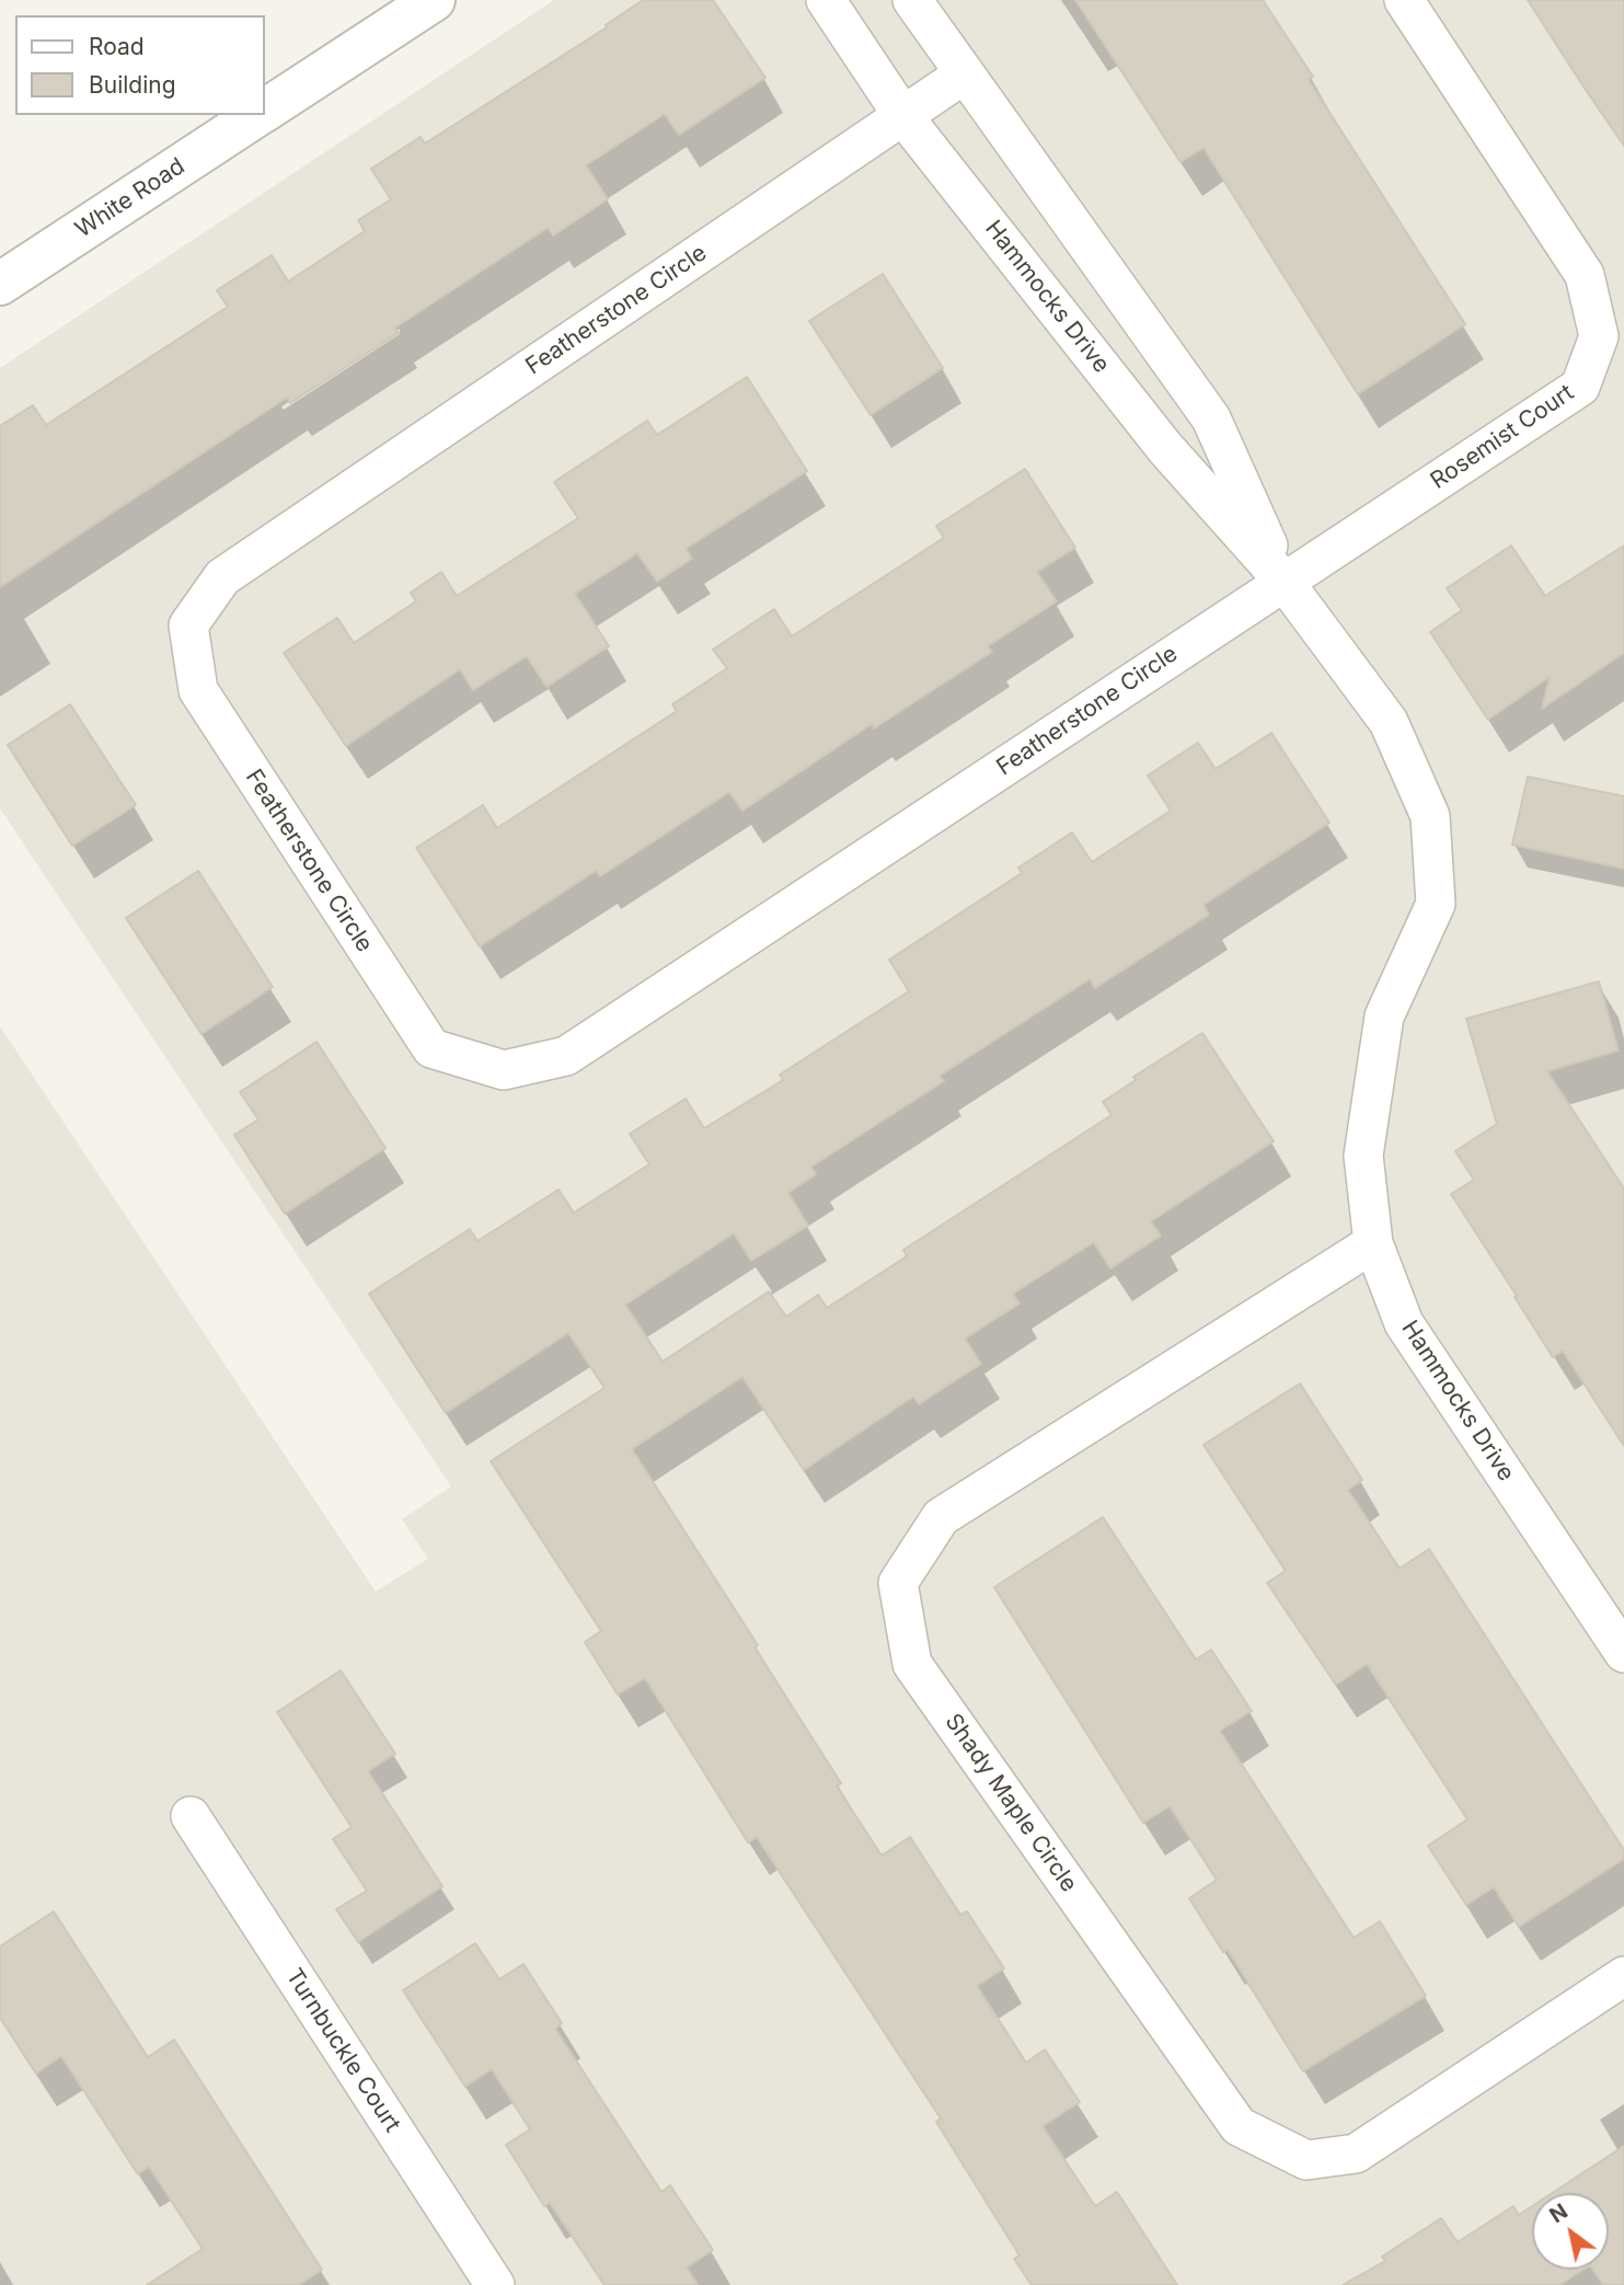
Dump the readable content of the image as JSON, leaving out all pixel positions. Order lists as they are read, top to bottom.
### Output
{
  "streets": {
    "street": [
      "White Road",
      "Hammocks Drive",
      "Featherstone Circle",
      "Rosemist Court",
      "Shady Maple Circle",
      "Turnbuckle Court"
    ]
  },
  "crossings": [
    ["Hammocks Drive", "Featherstone Circle"],
    ["Hammocks Drive", "Rosemist Court"],
    ["Hammocks Drive", "Shady Maple Circle"],
    ["Featherstone Circle", "Rosemist Court"]
  ],
  "legend": ["Road", "Building"],
  "north": "top left"
}
